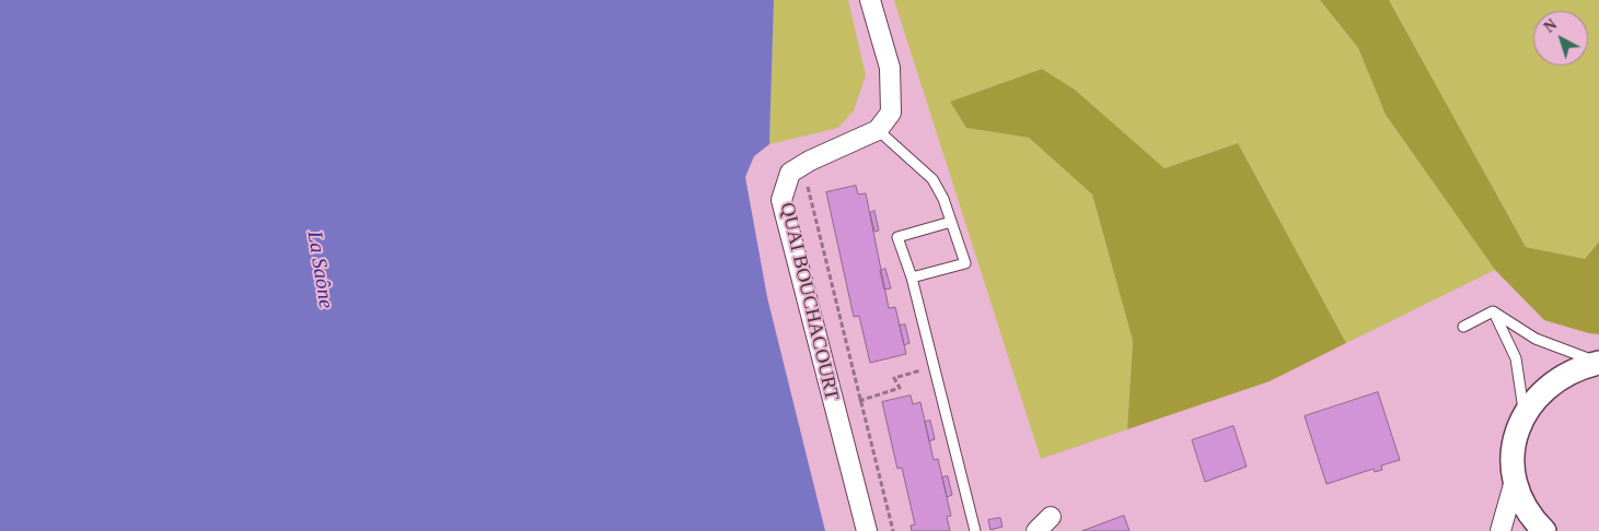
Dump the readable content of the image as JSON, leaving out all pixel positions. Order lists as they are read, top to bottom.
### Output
{
  "streets": {
    "street": ["QUAI BOUCHACOURT"]
  },
  "water": ["La Saône"],
  "north": "top left"
}
